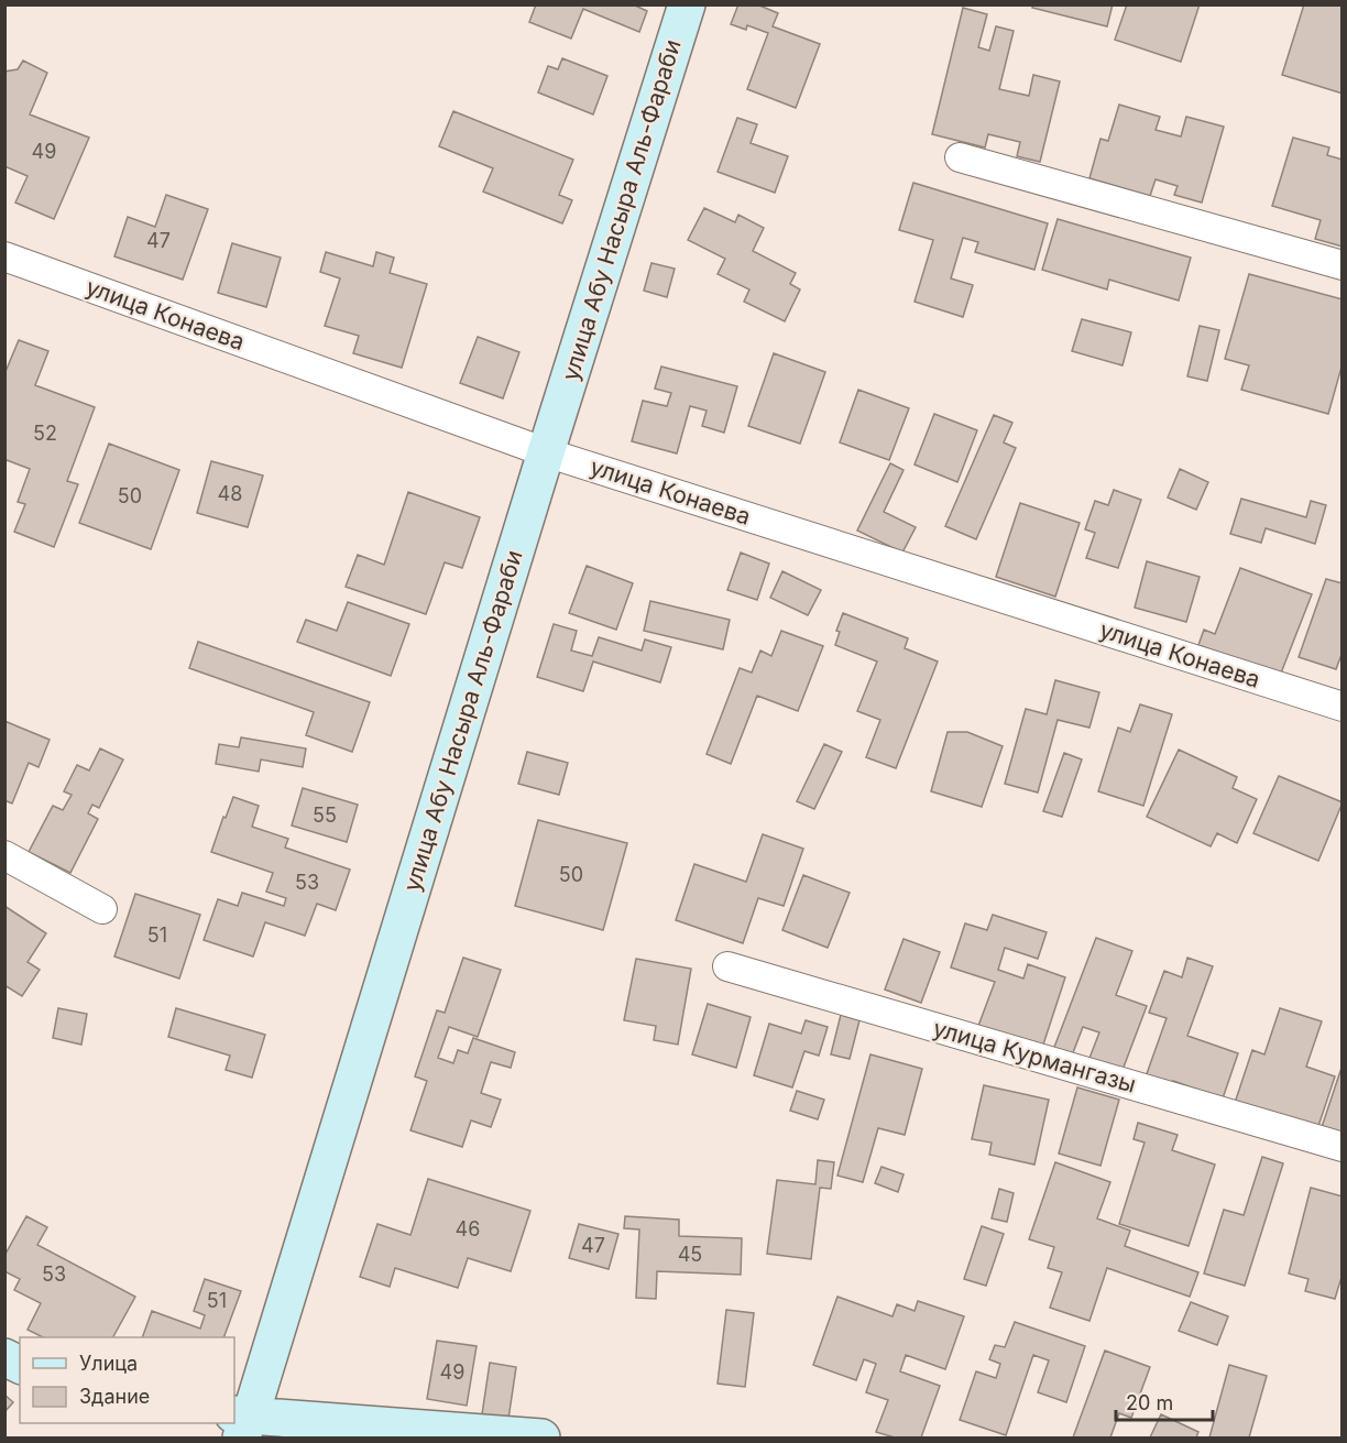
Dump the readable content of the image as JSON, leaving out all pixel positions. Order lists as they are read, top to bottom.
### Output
{
  "streets": {
    "street": ["улица Абу Насыра Аль-Фараби", "улица Конаева", "улица Курмангазы"]
  },
  "crossings": [
    ["улица Абу Насыра Аль-Фараби", "улица Конаева"]
  ],
  "house_numbers": [
    "49",
    "47",
    "52",
    "48",
    "50",
    "55",
    "50",
    "53",
    "51",
    "46",
    "47",
    "45",
    "53",
    "51",
    "49"
  ],
  "legend": ["Улица", "Здание"],
  "scale_bar": "20 m"
}
